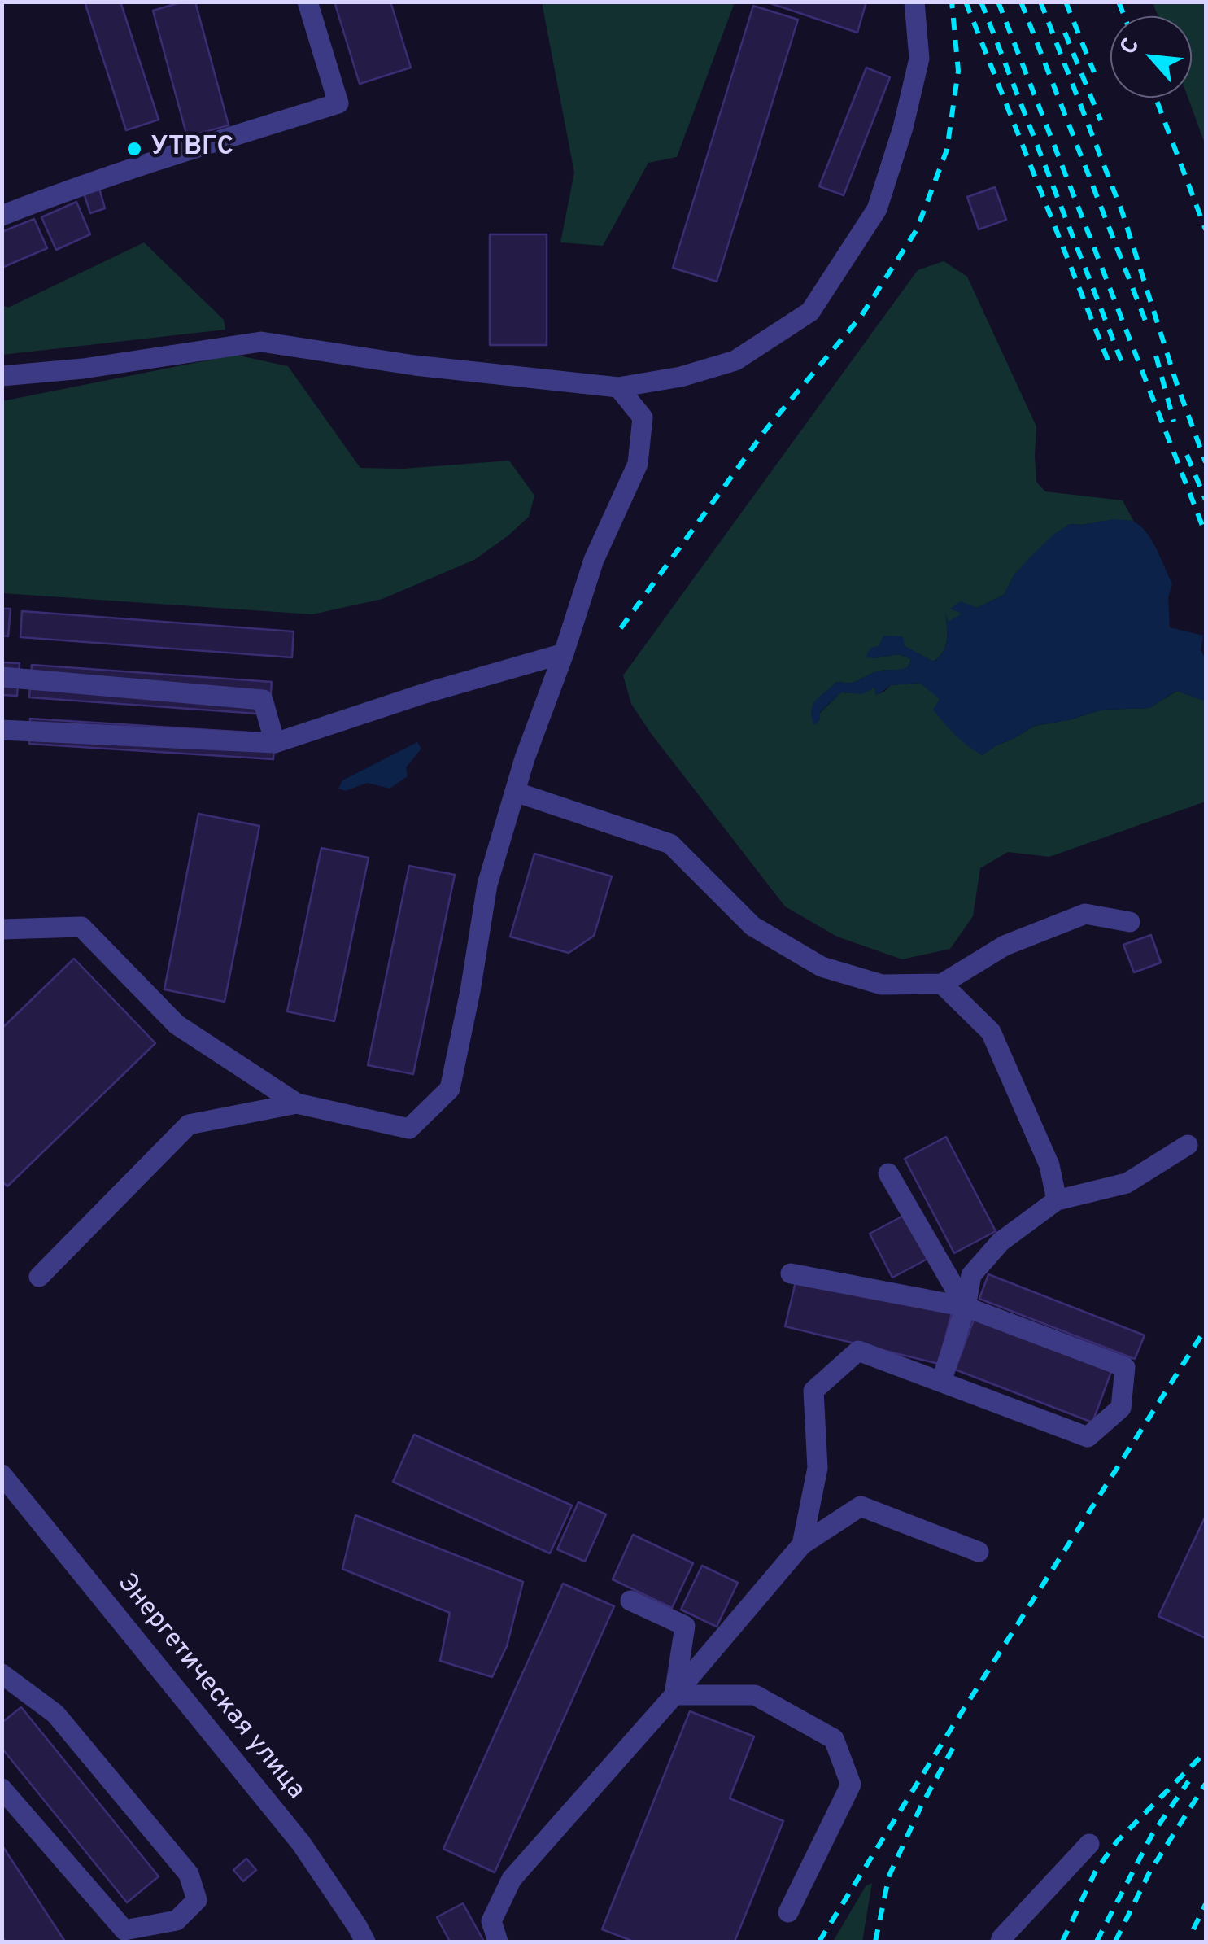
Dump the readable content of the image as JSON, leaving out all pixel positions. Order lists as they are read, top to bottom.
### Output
{
  "streets": {
    "street": ["Энергетическая улица"]
  },
  "places": ["УТВГС"],
  "north": "top left"
}
